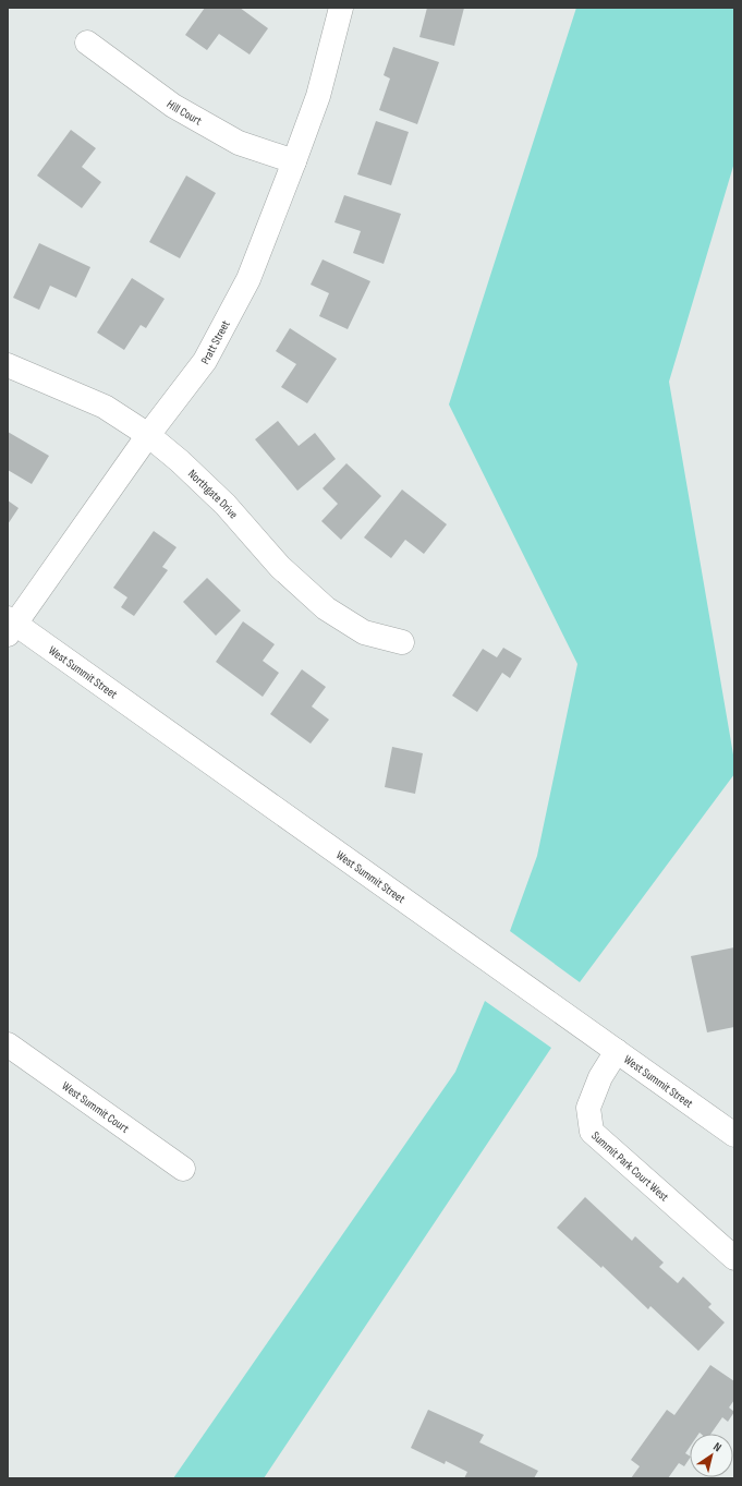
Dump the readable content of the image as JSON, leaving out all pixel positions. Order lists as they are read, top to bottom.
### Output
{
  "streets": {
    "street": [
      "Hill Court",
      "Pratt Street",
      "Northgate Drive",
      "West Summit Street",
      "West Summit Court",
      "Summit Park Court West"
    ]
  },
  "crossings": [
    ["Hill Court", "Pratt Street"],
    ["Pratt Street", "Northgate Drive"],
    ["Pratt Street", "West Summit Street"],
    ["West Summit Street", "Summit Park Court West"]
  ],
  "north": "top right"
}
